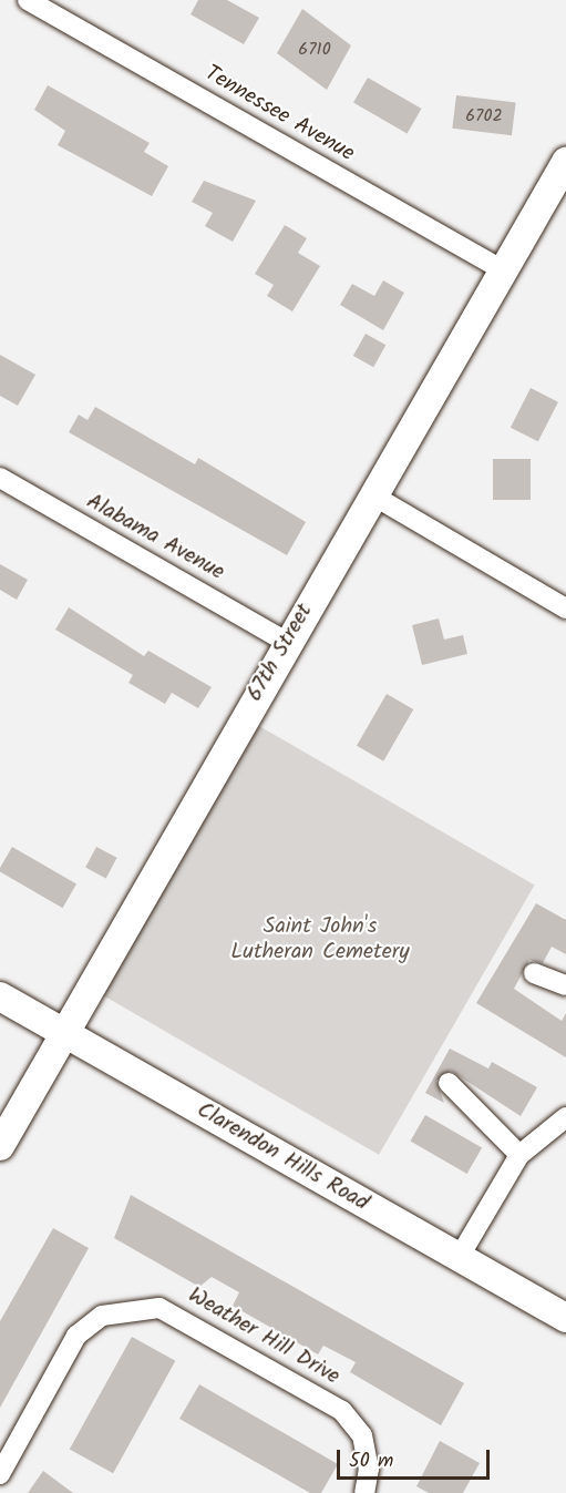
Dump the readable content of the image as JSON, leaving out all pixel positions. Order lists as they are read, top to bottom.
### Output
{
  "streets": {
    "street": [
      "Tennessee Avenue",
      "Alabama Avenue",
      "67th Street",
      "Clarendon Hills Road",
      "Weather Hill Drive"
    ]
  },
  "crossings": [
    ["Tennessee Avenue", "67th Street"],
    ["Alabama Avenue", "67th Street"],
    ["67th Street", "Clarendon Hills Road"]
  ],
  "parks": ["Saint John's Lutheran Cemetery"],
  "house_numbers": ["6710", "6702"],
  "scale_bar": "50 m"
}
